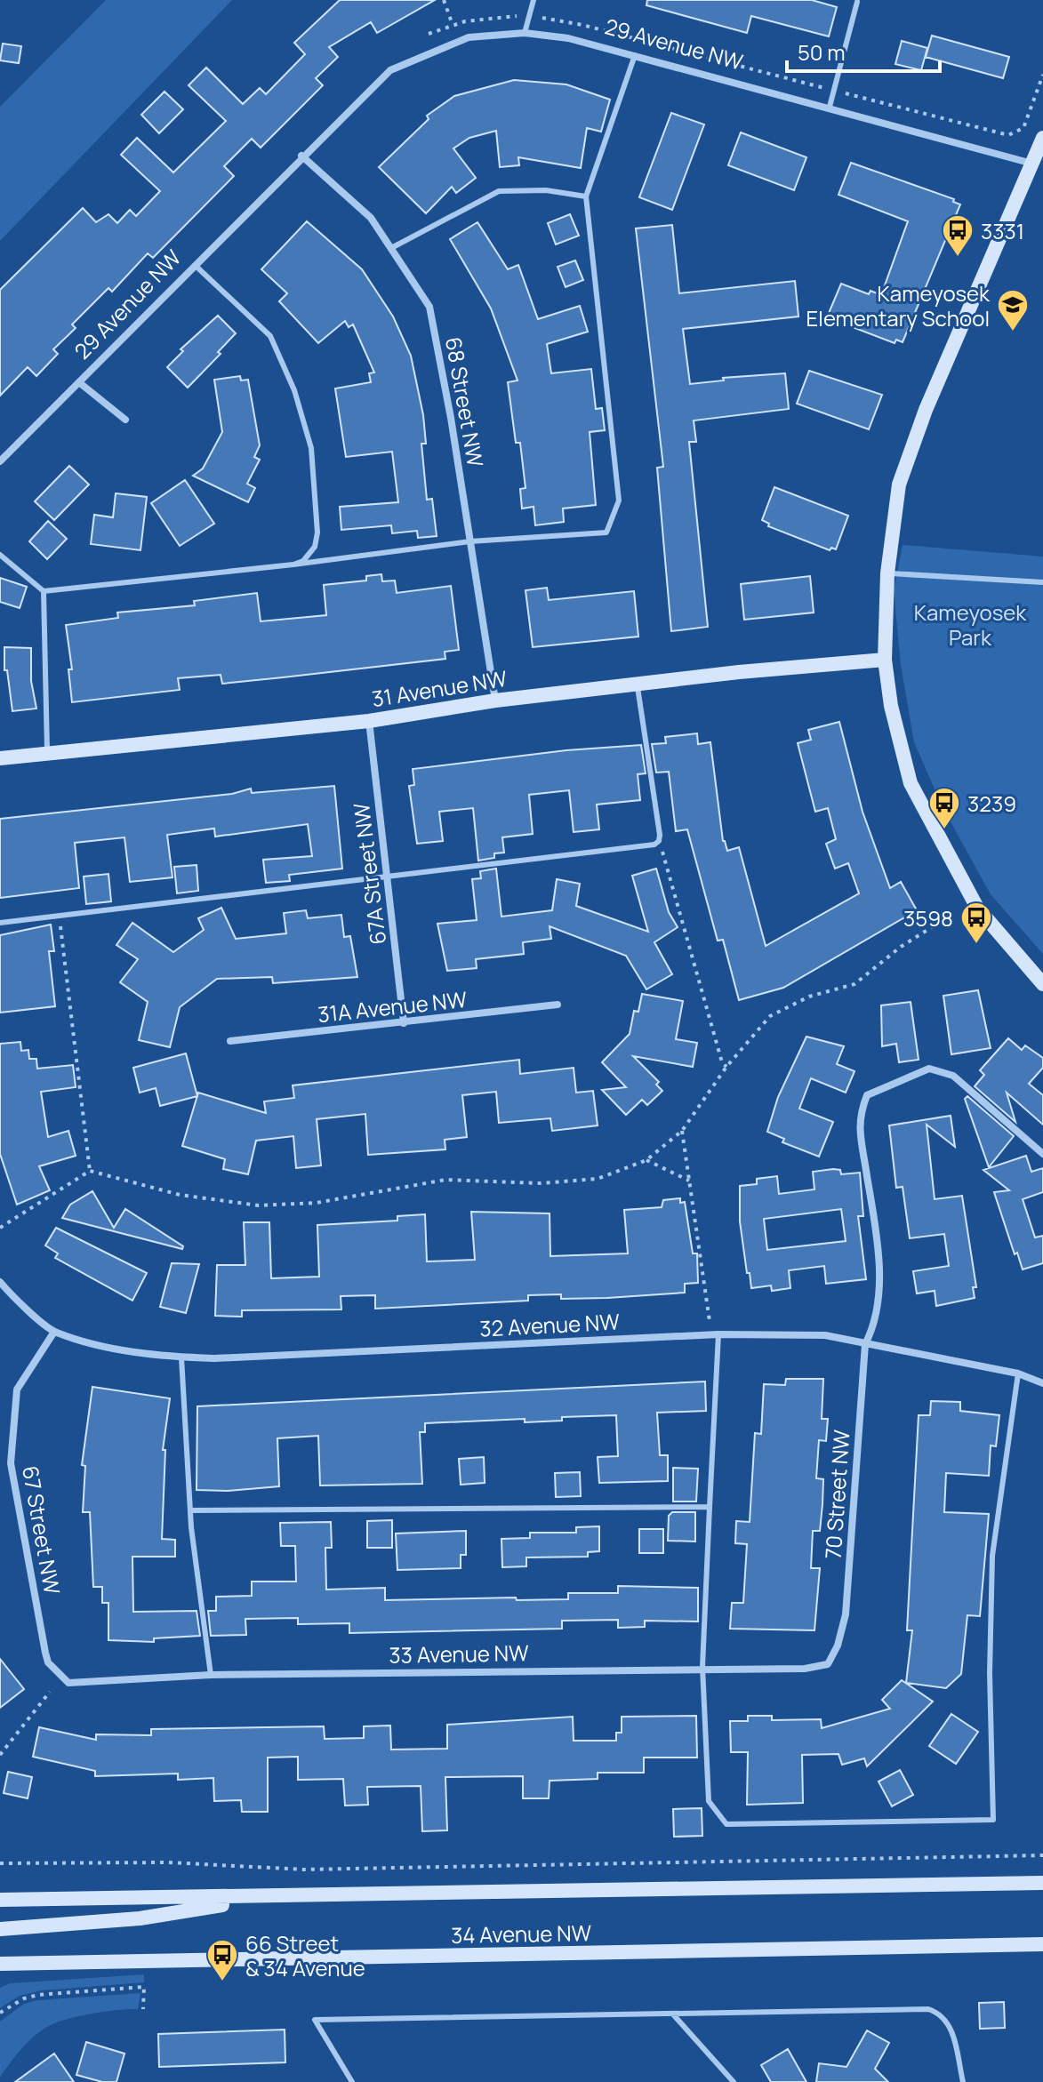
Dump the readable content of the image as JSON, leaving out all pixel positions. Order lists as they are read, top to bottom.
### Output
{
  "streets": {
    "main road": ["31 Avenue NW", "34 Avenue NW"],
    "street": [
      "29 Avenue NW",
      "68 Street NW",
      "67A Street NW",
      "31A Avenue NW",
      "32 Avenue NW",
      "70 Street NW",
      "67 Street NW",
      "33 Avenue NW"
    ]
  },
  "crossings": [
    ["29 Avenue NW", "68 Street NW"],
    ["68 Street NW", "31 Avenue NW"],
    ["31 Avenue NW", "67A Street NW"],
    ["67A Street NW", "31A Avenue NW"],
    ["32 Avenue NW", "70 Street NW"],
    ["32 Avenue NW", "67 Street NW"],
    ["70 Street NW", "33 Avenue NW"],
    ["67 Street NW", "33 Avenue NW"]
  ],
  "parks": ["Kameyosek Park"],
  "places": {
    "bus stop": [
      "3331",
      "3239",
      "3598",
      "66 Street & 34 Avenue"
    ],
    "school or university": ["Kameyosek Elementary School"]
  },
  "scale_bar": "50 m"
}
